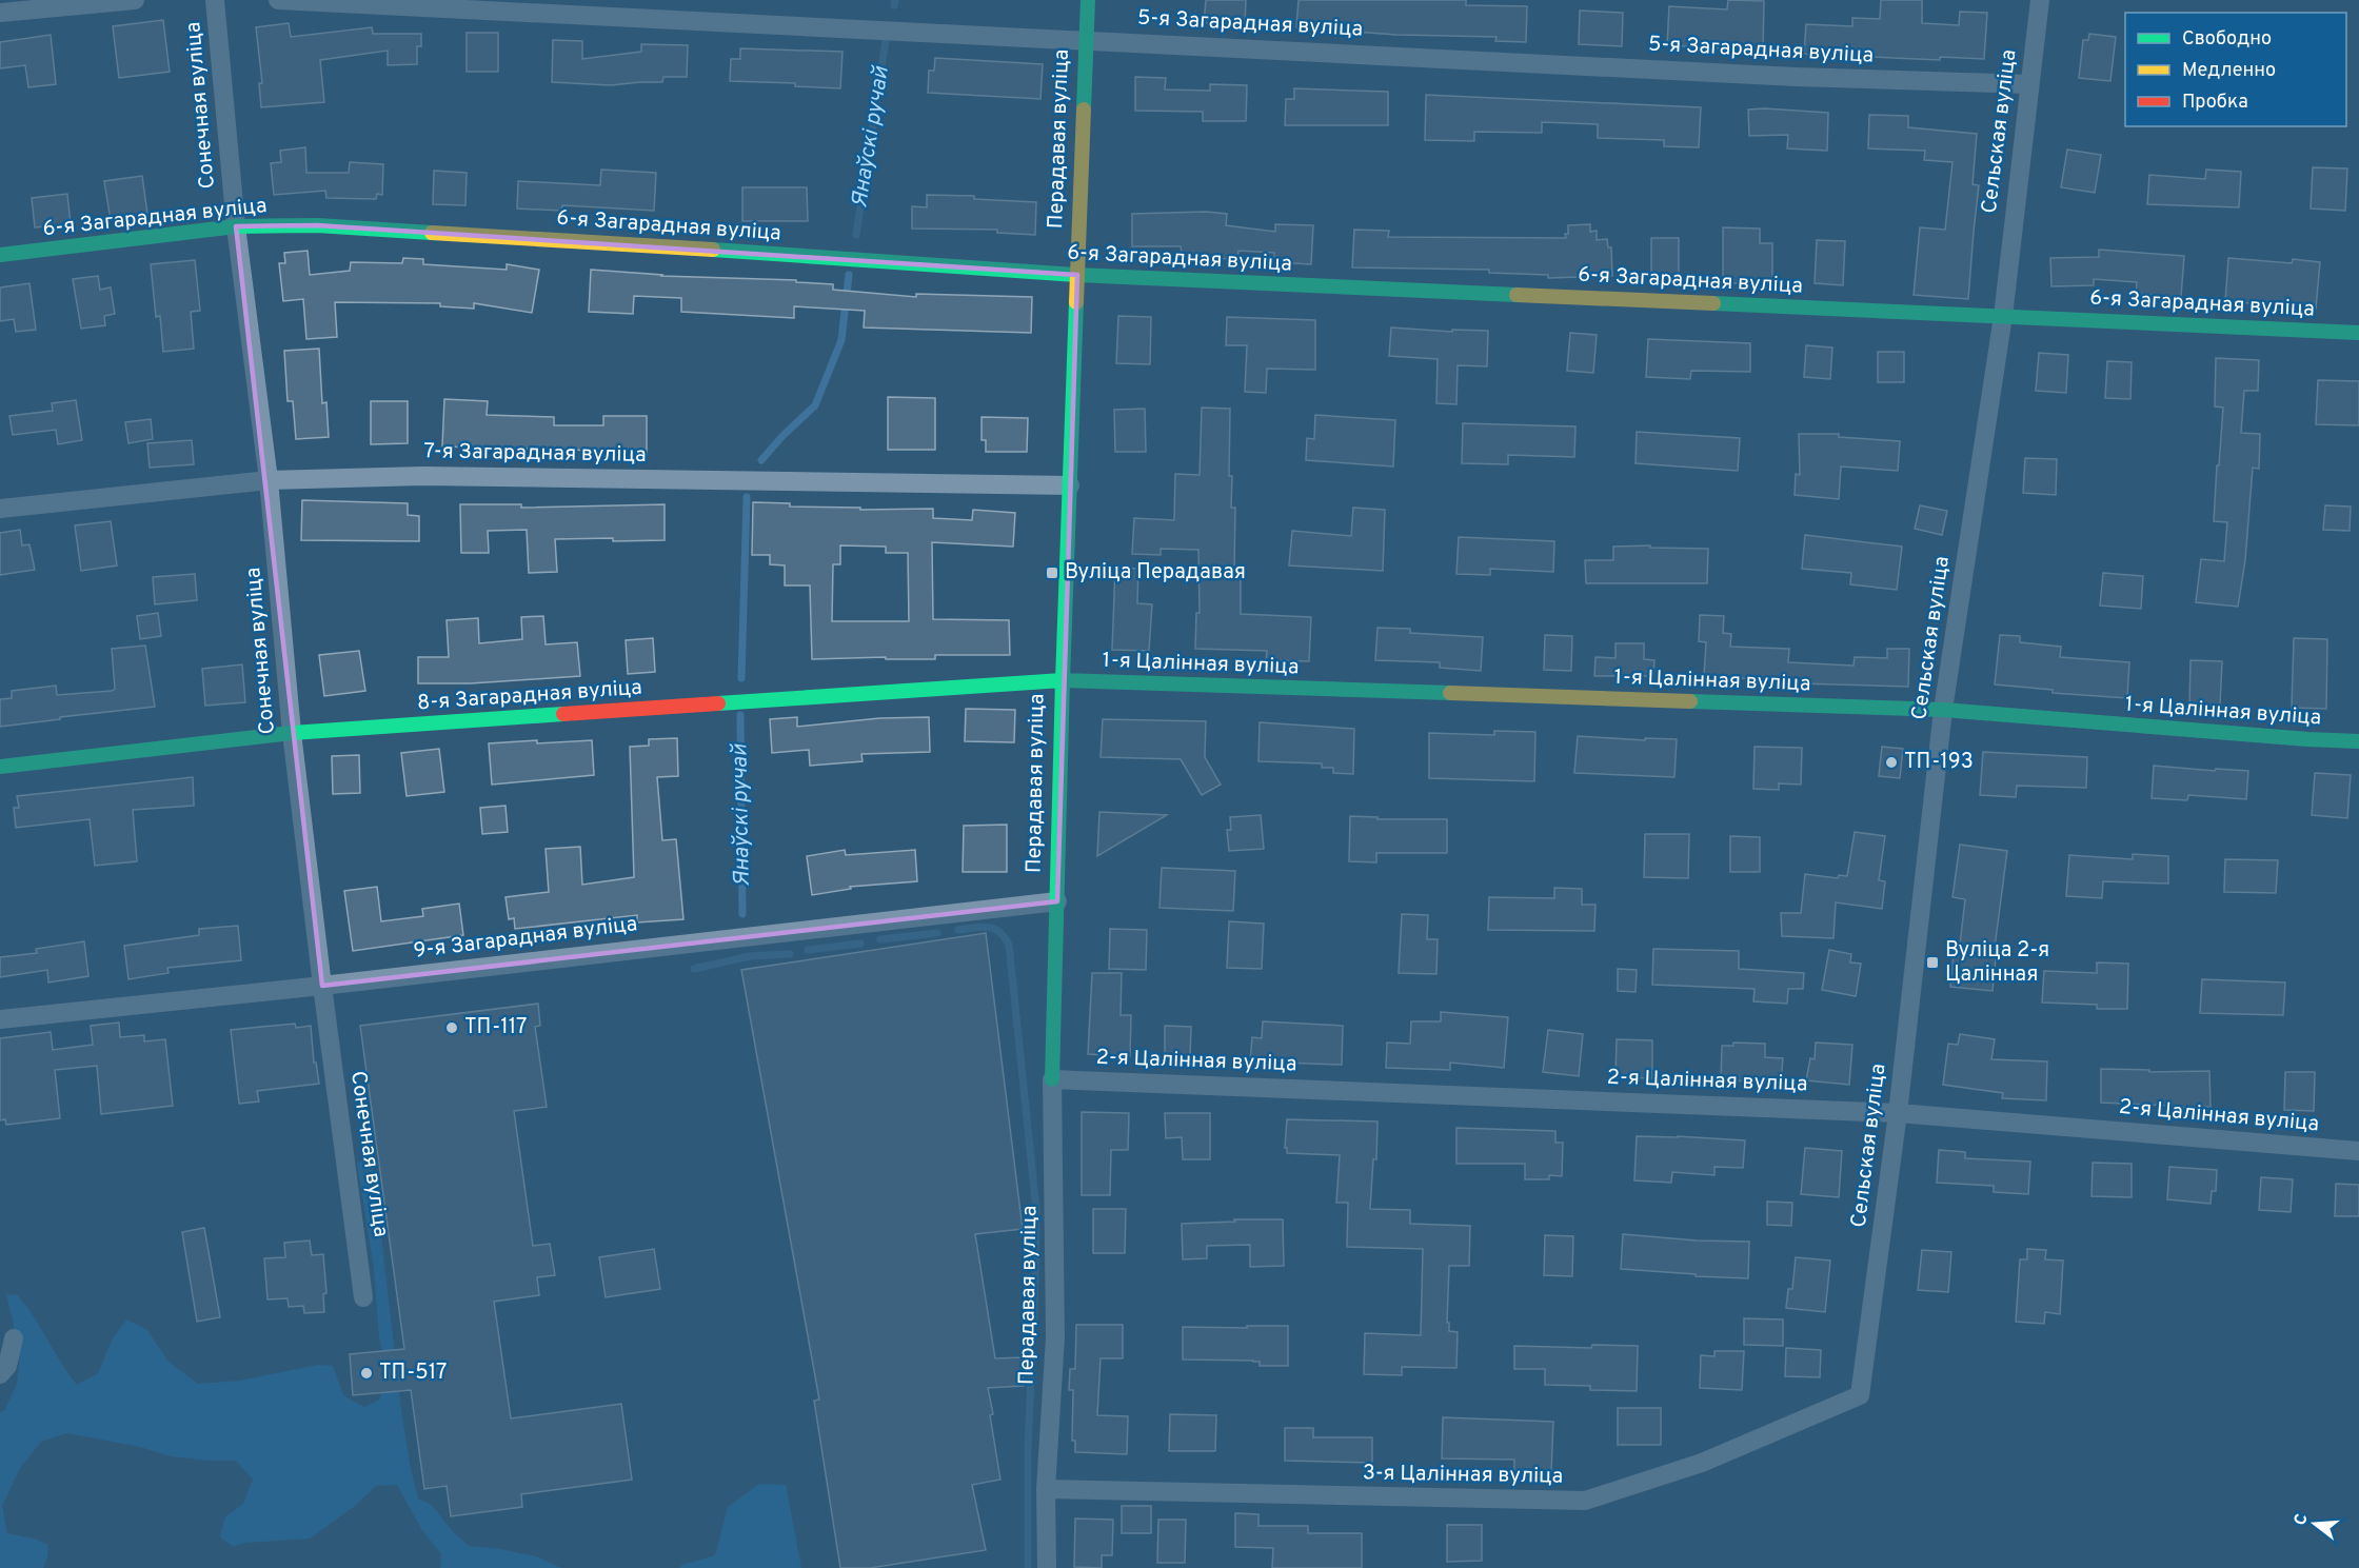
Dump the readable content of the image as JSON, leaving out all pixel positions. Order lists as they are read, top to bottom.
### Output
{
  "streets": {
    "street": [
      "5-я Загарадная вуліца",
      "Сонечная вуліца",
      "Сельская вуліца",
      "Перадавая вуліца",
      "6-я Загарадная вуліца",
      "7-я Загарадная вуліца",
      "1-я Цалінная вуліца",
      "8-я Загарадная вуліца",
      "9-я Загарадная вуліца",
      "2-я Цалінная вуліца",
      "3-я Цалінная вуліца"
    ]
  },
  "crossings": [
    ["5-я Загарадная вуліца", "Сельская вуліца"],
    ["5-я Загарадная вуліца", "Перадавая вуліца"],
    ["Сонечная вуліца", "6-я Загарадная вуліца"],
    ["Сонечная вуліца", "7-я Загарадная вуліца"],
    ["Сонечная вуліца", "8-я Загарадная вуліца"],
    ["Сонечная вуліца", "9-я Загарадная вуліца"],
    ["Сельская вуліца", "6-я Загарадная вуліца"],
    ["Сельская вуліца", "1-я Цалінная вуліца"],
    ["Сельская вуліца", "2-я Цалінная вуліца"],
    ["Сельская вуліца", "3-я Цалінная вуліца"],
    ["Перадавая вуліца", "6-я Загарадная вуліца"],
    ["Перадавая вуліца", "7-я Загарадная вуліца"],
    ["Перадавая вуліца", "1-я Цалінная вуліца"],
    ["Перадавая вуліца", "8-я Загарадная вуліца"],
    ["Перадавая вуліца", "9-я Загарадная вуліца"],
    ["Перадавая вуліца", "2-я Цалінная вуліца"],
    ["Перадавая вуліца", "3-я Цалінная вуліца"],
    ["1-я Цалінная вуліца", "8-я Загарадная вуліца"]
  ],
  "water": ["Янаўскі ручай"],
  "places": {
    "transit": ["Вуліца Перадавая", "Вуліца 2-я Цалінная"],
    "other": ["ТП-193", "ТП-117", "ТП-517"]
  },
  "legend": ["Свободно", "Медленно", "Пробка"],
  "north": "left"
}
